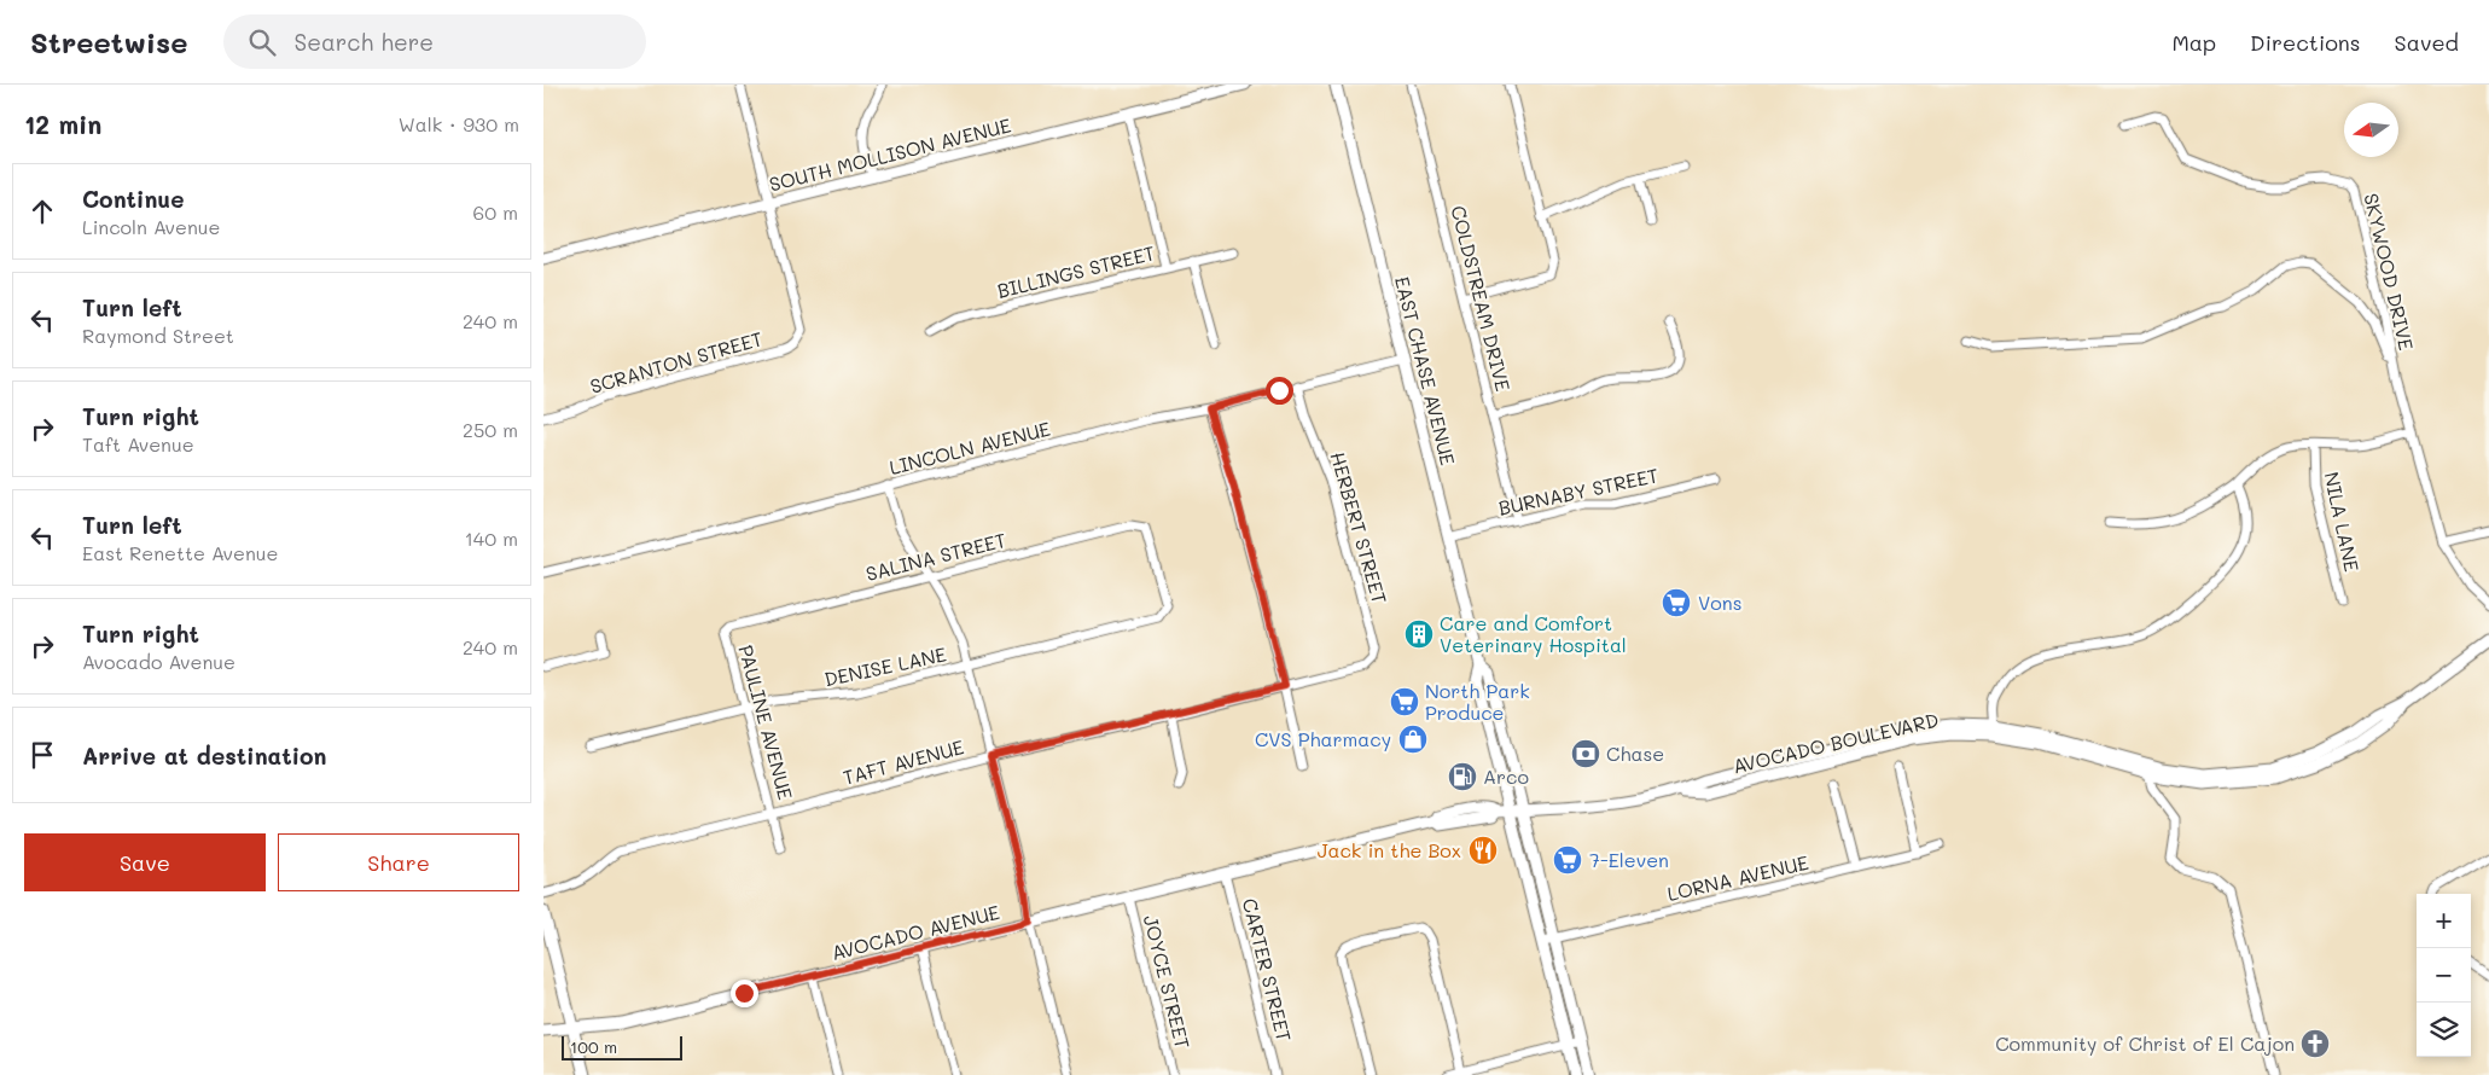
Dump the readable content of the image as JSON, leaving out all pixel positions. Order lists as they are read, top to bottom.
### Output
{
  "streets": {
    "main road": [
      "SOUTH MOLLISON AVENUE",
      "EAST CHASE AVENUE",
      "AVOCADO BOULEVARD",
      "AVOCADO AVENUE"
    ],
    "street": [
      "BILLINGS STREET",
      "SKYWOOD DRIVE",
      "COLDSTREAM DRIVE",
      "SCRANTON STREET",
      "LINCOLN AVENUE",
      "BURNABY STREET",
      "NILA LANE",
      "HERBERT STREET",
      "SALINA STREET",
      "DENISE LANE",
      "PAULINE AVENUE",
      "TAFT AVENUE",
      "LORNA AVENUE",
      "CARTER STREET",
      "JOYCE STREET"
    ]
  },
  "crossings": [
    ["SOUTH MOLLISON AVENUE", "SCRANTON STREET"],
    ["COLDSTREAM DRIVE", "BURNABY STREET"],
    ["EAST CHASE AVENUE", "LINCOLN AVENUE"],
    ["EAST CHASE AVENUE", "BURNABY STREET"],
    ["EAST CHASE AVENUE", "AVOCADO BOULEVARD"],
    ["EAST CHASE AVENUE", "LORNA AVENUE"],
    ["EAST CHASE AVENUE", "AVOCADO AVENUE"],
    ["LINCOLN AVENUE", "HERBERT STREET"],
    ["HERBERT STREET", "TAFT AVENUE"],
    ["SALINA STREET", "DENISE LANE"],
    ["SALINA STREET", "PAULINE AVENUE"],
    ["DENISE LANE", "PAULINE AVENUE"],
    ["PAULINE AVENUE", "TAFT AVENUE"],
    ["AVOCADO BOULEVARD", "AVOCADO AVENUE"],
    ["AVOCADO AVENUE", "CARTER STREET"],
    ["AVOCADO AVENUE", "JOYCE STREET"]
  ],
  "places": {
    "supermarket": ["Vons", "North Park Produce", "7-Eleven"],
    "building": ["Care and Comfort Veterinary Hospital"],
    "shop": ["CVS Pharmacy"],
    "bank": ["Chase"],
    "fuel station": ["Arco"],
    "restaurant": ["Jack in the Box"],
    "church": ["Community of Christ of El Cajon"]
  },
  "scale_bar": "100 m",
  "north": "left",
  "page": {
    "header": "Streetwise",
    "search": "Search here",
    "nav": ["Map", "Directions", "Saved"],
    "heading": ["12 min", "Walk · 930 m"],
    "list": [
      ["Continue", "Lincoln Avenue", "60 m"],
      ["Turn left", "Raymond Street", "240 m"],
      ["Turn right", "Taft Avenue", "250 m"],
      ["Turn left", "East Renette Avenue", "140 m"],
      ["Turn right", "Avocado Avenue", "240 m"],
      "Arrive at destination"
    ],
    "buttons": ["Save", "Share"],
    "map_buttons": ["+", "−"],
    "scale": "100 m"
  }
}
